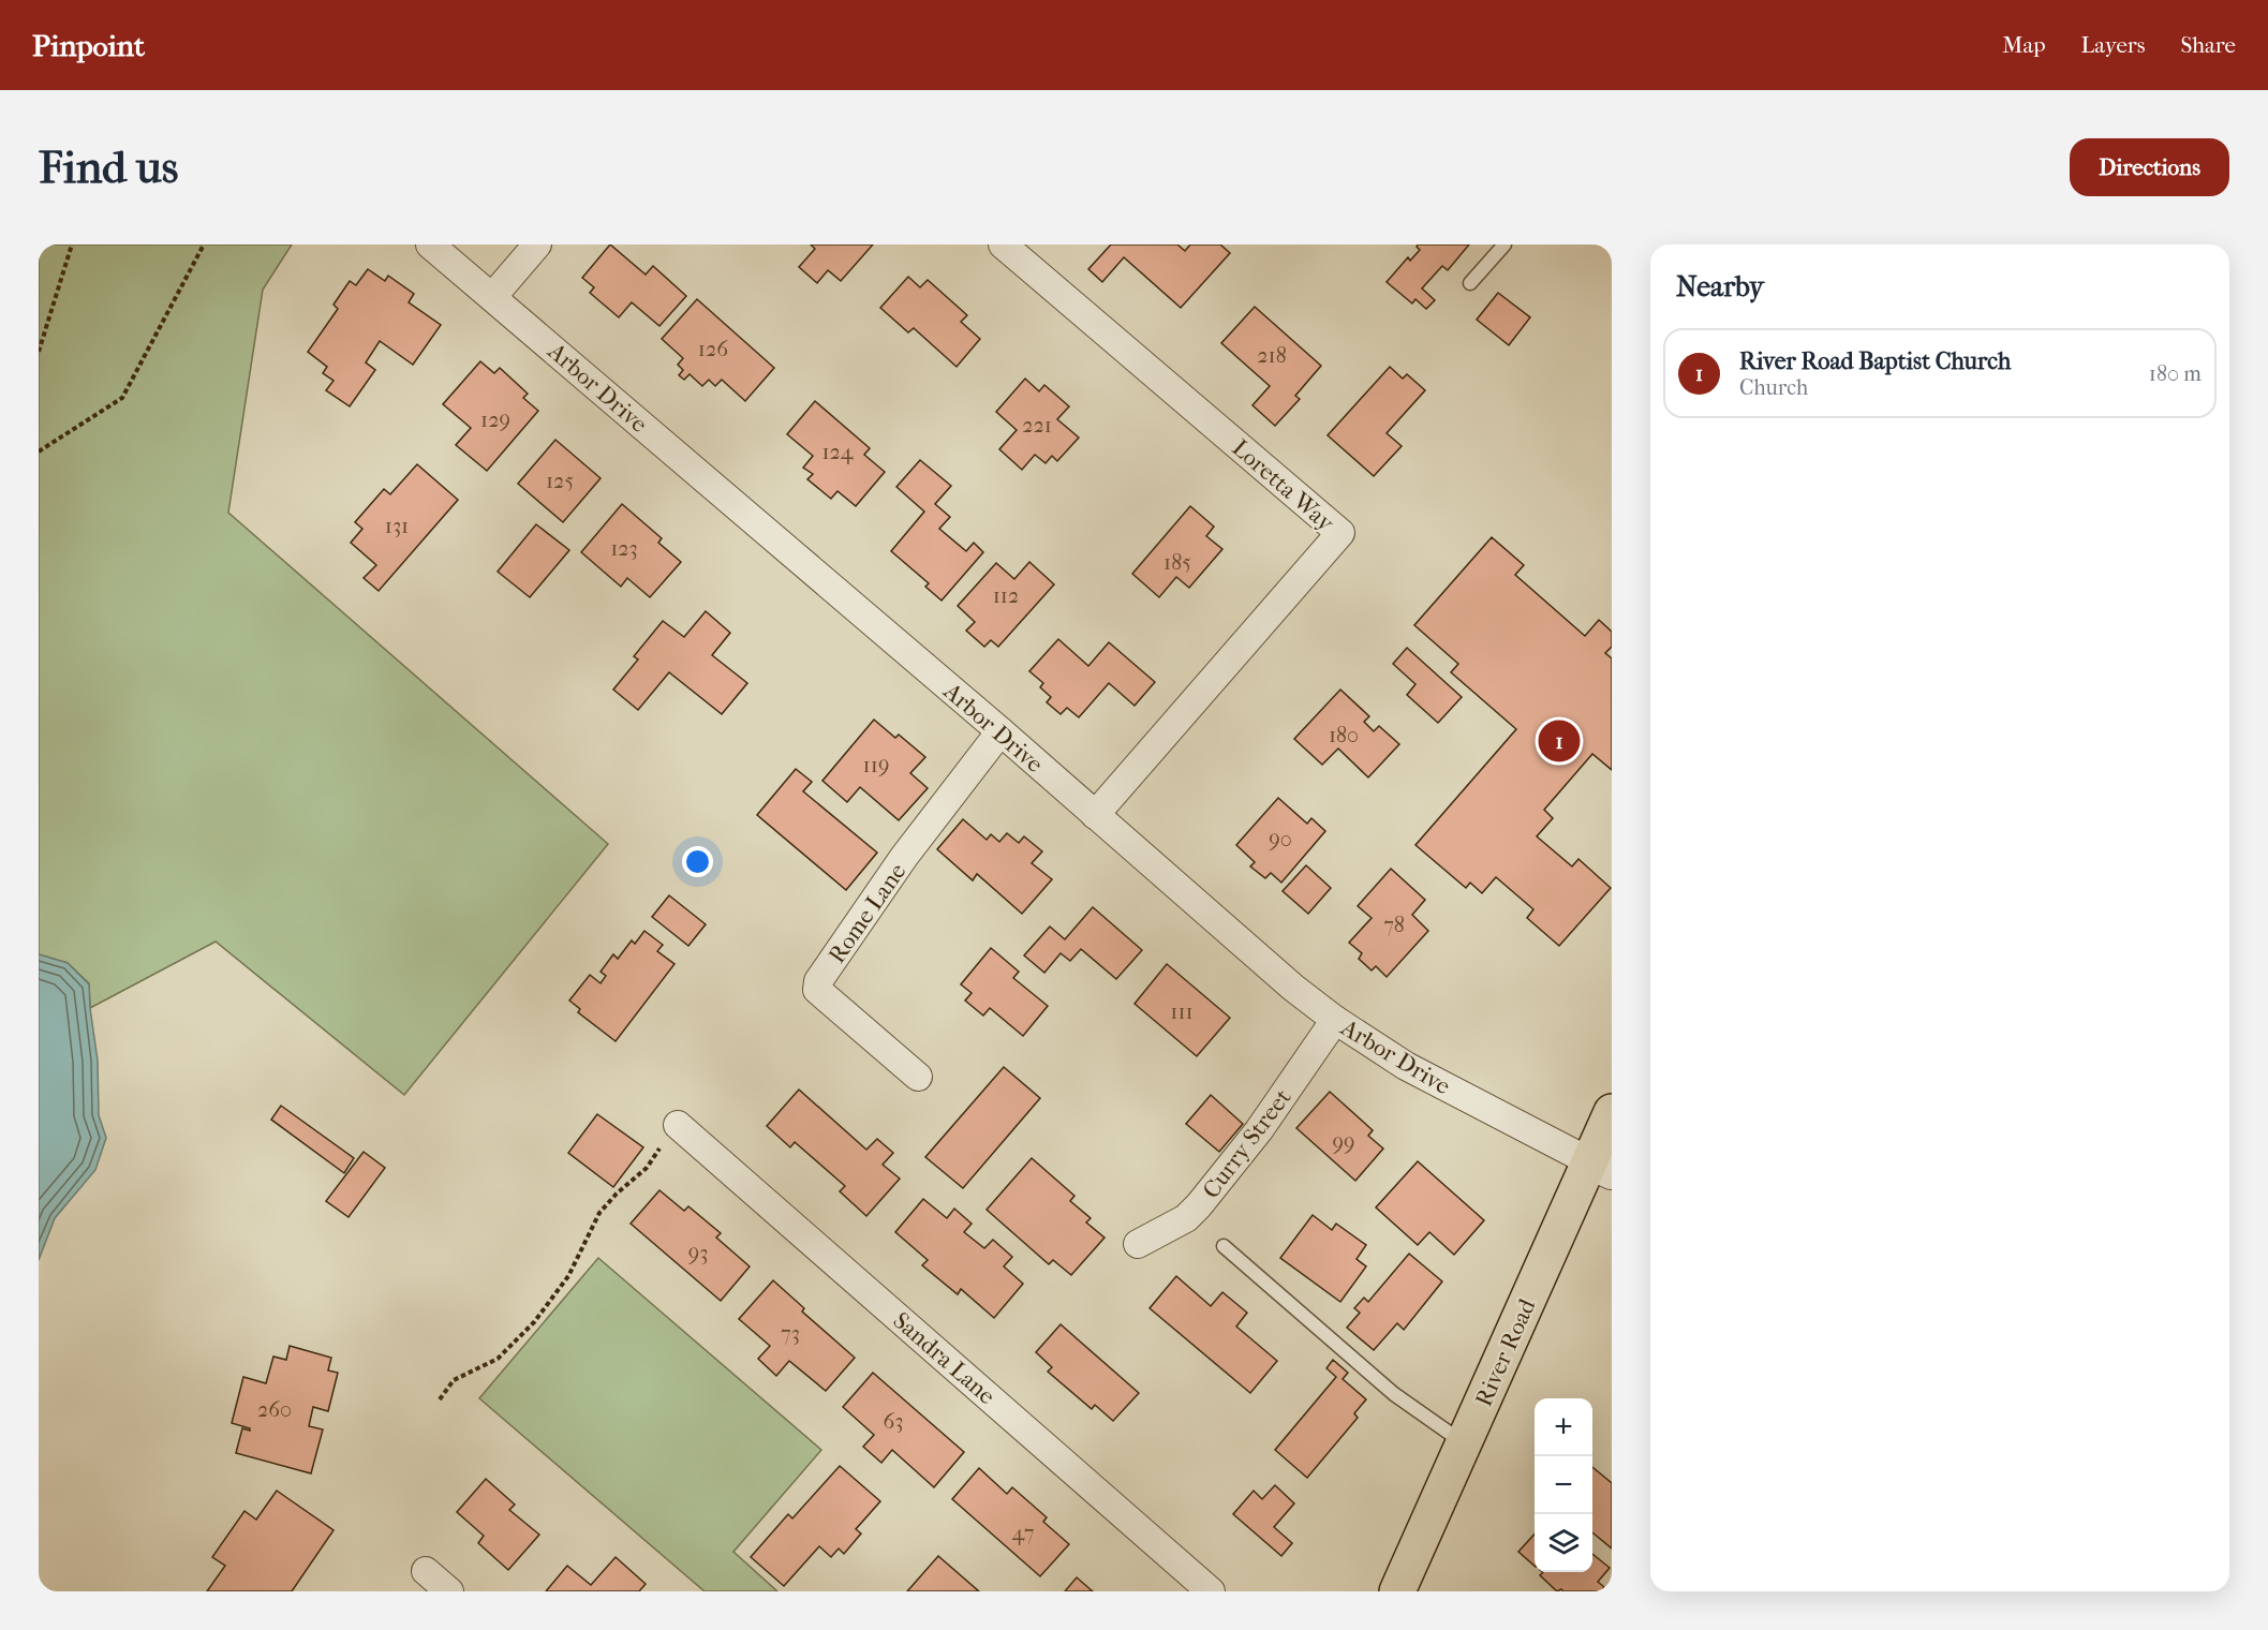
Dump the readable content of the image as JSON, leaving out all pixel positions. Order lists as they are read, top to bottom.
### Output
{
  "streets": {
    "main road": ["River Road"],
    "street": [
      "Arbor Drive",
      "Loretta Way",
      "Rome Lane",
      "Curry Street",
      "Sandra Lane"
    ]
  },
  "crossings": [
    ["Arbor Drive", "Loretta Way"],
    ["Arbor Drive", "Rome Lane"],
    ["Arbor Drive", "Curry Street"],
    ["Arbor Drive", "River Road"]
  ],
  "house_numbers": [
    "126",
    "218",
    "129",
    "221",
    "124",
    "125",
    "131",
    "123",
    "185",
    "112",
    "180",
    "119",
    "90",
    "78",
    "111",
    "99",
    "93",
    "73",
    "260",
    "63",
    "47"
  ],
  "page": {
    "header": "Pinpoint",
    "nav": ["Map", "Layers", "Share"],
    "buttons": "Directions",
    "title": "Find us",
    "heading": "Nearby",
    "list": [
      {
        "mark": "1",
        "name": "River Road Baptist Church",
        "note": "Church",
        "value": "180 m"
      }
    ],
    "pins": "1",
    "map_buttons": ["+", "−"]
  }
}
